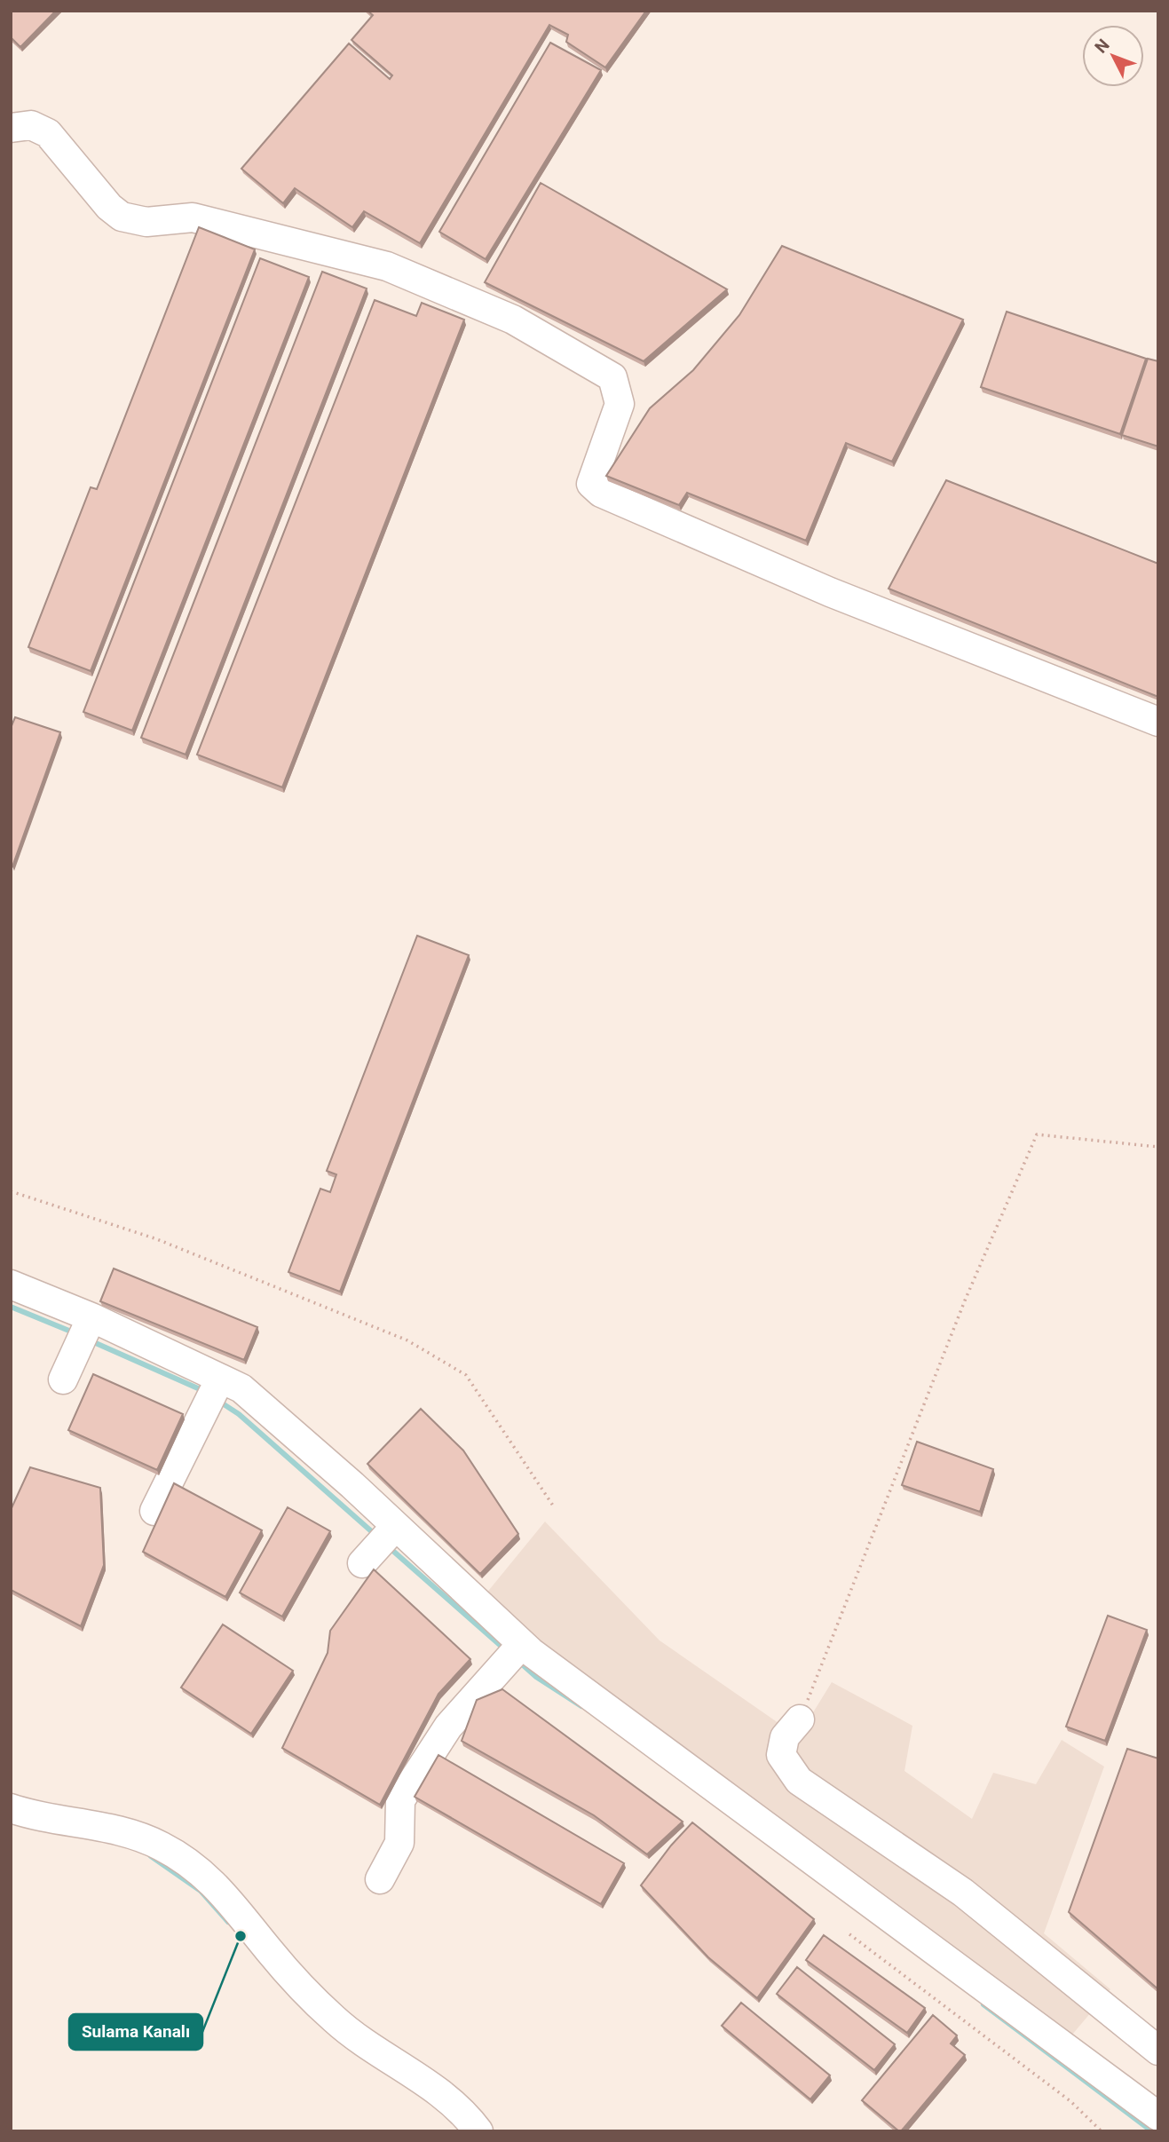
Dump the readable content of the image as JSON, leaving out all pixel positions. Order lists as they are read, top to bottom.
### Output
{
  "places": ["Sulama Kanalı"],
  "north": "top left"
}
